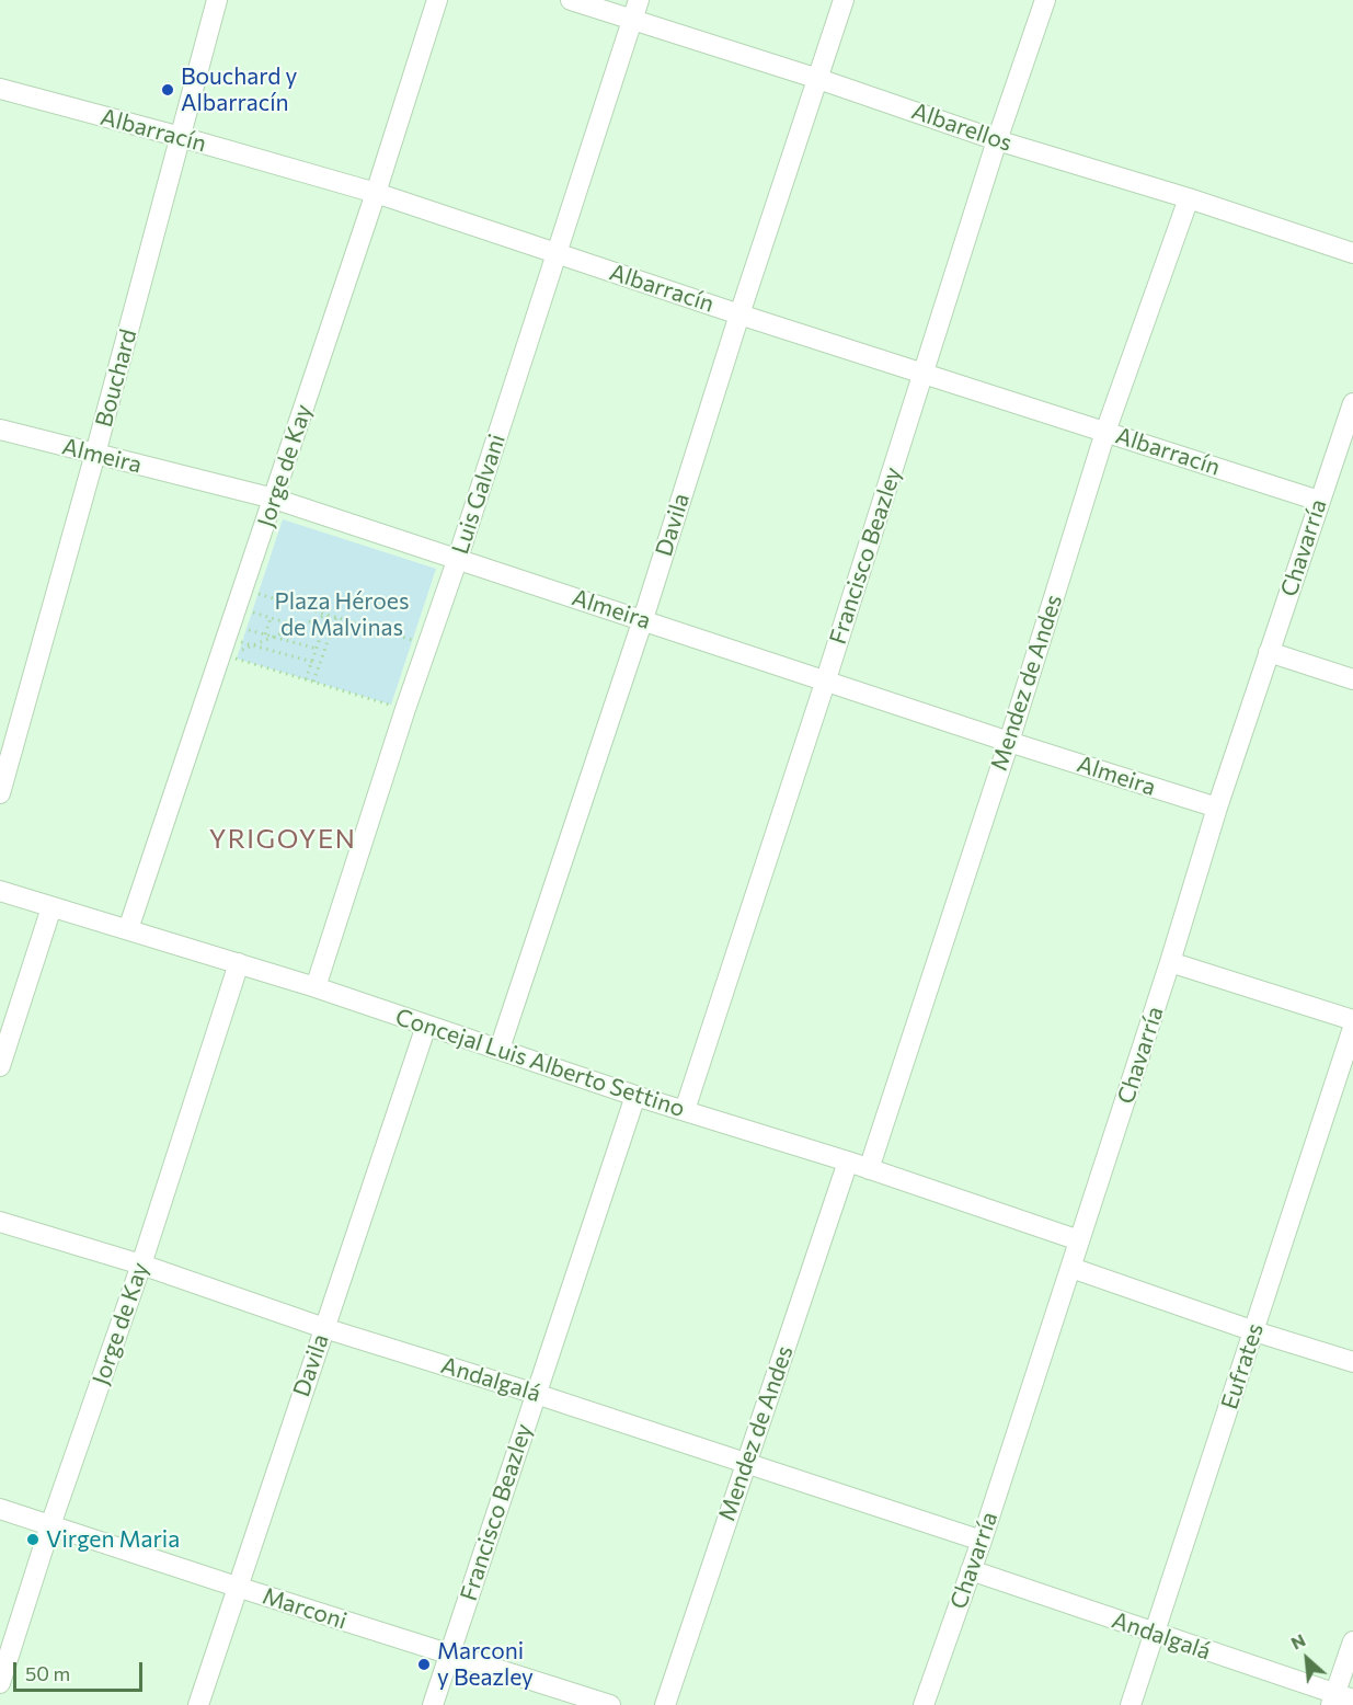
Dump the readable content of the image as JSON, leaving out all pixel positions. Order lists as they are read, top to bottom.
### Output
{
  "streets": {
    "street": [
      "Albarellos",
      "Albarracín",
      "Bouchard",
      "Almeira",
      "Jorge de Kay",
      "Luis Galvani",
      "Davila",
      "Chavarría",
      "Francisco Beazley",
      "Mendez de Andes",
      "Concejal Luis Alberto Settino",
      "Eufrates",
      "Andalgalá",
      "Marconi"
    ]
  },
  "crossings": [
    ["Albarellos", "Luis Galvani"],
    ["Albarellos", "Davila"],
    ["Albarellos", "Francisco Beazley"],
    ["Albarellos", "Mendez de Andes"],
    ["Albarracín", "Bouchard"],
    ["Albarracín", "Jorge de Kay"],
    ["Albarracín", "Luis Galvani"],
    ["Albarracín", "Davila"],
    ["Albarracín", "Chavarría"],
    ["Albarracín", "Francisco Beazley"],
    ["Albarracín", "Mendez de Andes"],
    ["Bouchard", "Almeira"],
    ["Almeira", "Jorge de Kay"],
    ["Almeira", "Luis Galvani"],
    ["Almeira", "Davila"],
    ["Almeira", "Chavarría"],
    ["Almeira", "Francisco Beazley"],
    ["Almeira", "Mendez de Andes"],
    ["Jorge de Kay", "Concejal Luis Alberto Settino"],
    ["Jorge de Kay", "Andalgalá"],
    ["Jorge de Kay", "Marconi"],
    ["Luis Galvani", "Concejal Luis Alberto Settino"],
    ["Davila", "Concejal Luis Alberto Settino"],
    ["Davila", "Andalgalá"],
    ["Davila", "Marconi"],
    ["Chavarría", "Concejal Luis Alberto Settino"],
    ["Chavarría", "Andalgalá"],
    ["Francisco Beazley", "Concejal Luis Alberto Settino"],
    ["Francisco Beazley", "Andalgalá"],
    ["Francisco Beazley", "Marconi"],
    ["Mendez de Andes", "Concejal Luis Alberto Settino"],
    ["Mendez de Andes", "Andalgalá"],
    ["Eufrates", "Andalgalá"]
  ],
  "districts": ["YRIGOYEN"],
  "parks": ["Plaza Héroes de Malvinas"],
  "places": ["Bouchard y Albarracín", "Virgen Maria", "Marconi y Beazley"],
  "scale_bar": "50 m",
  "north": "top left"
}
